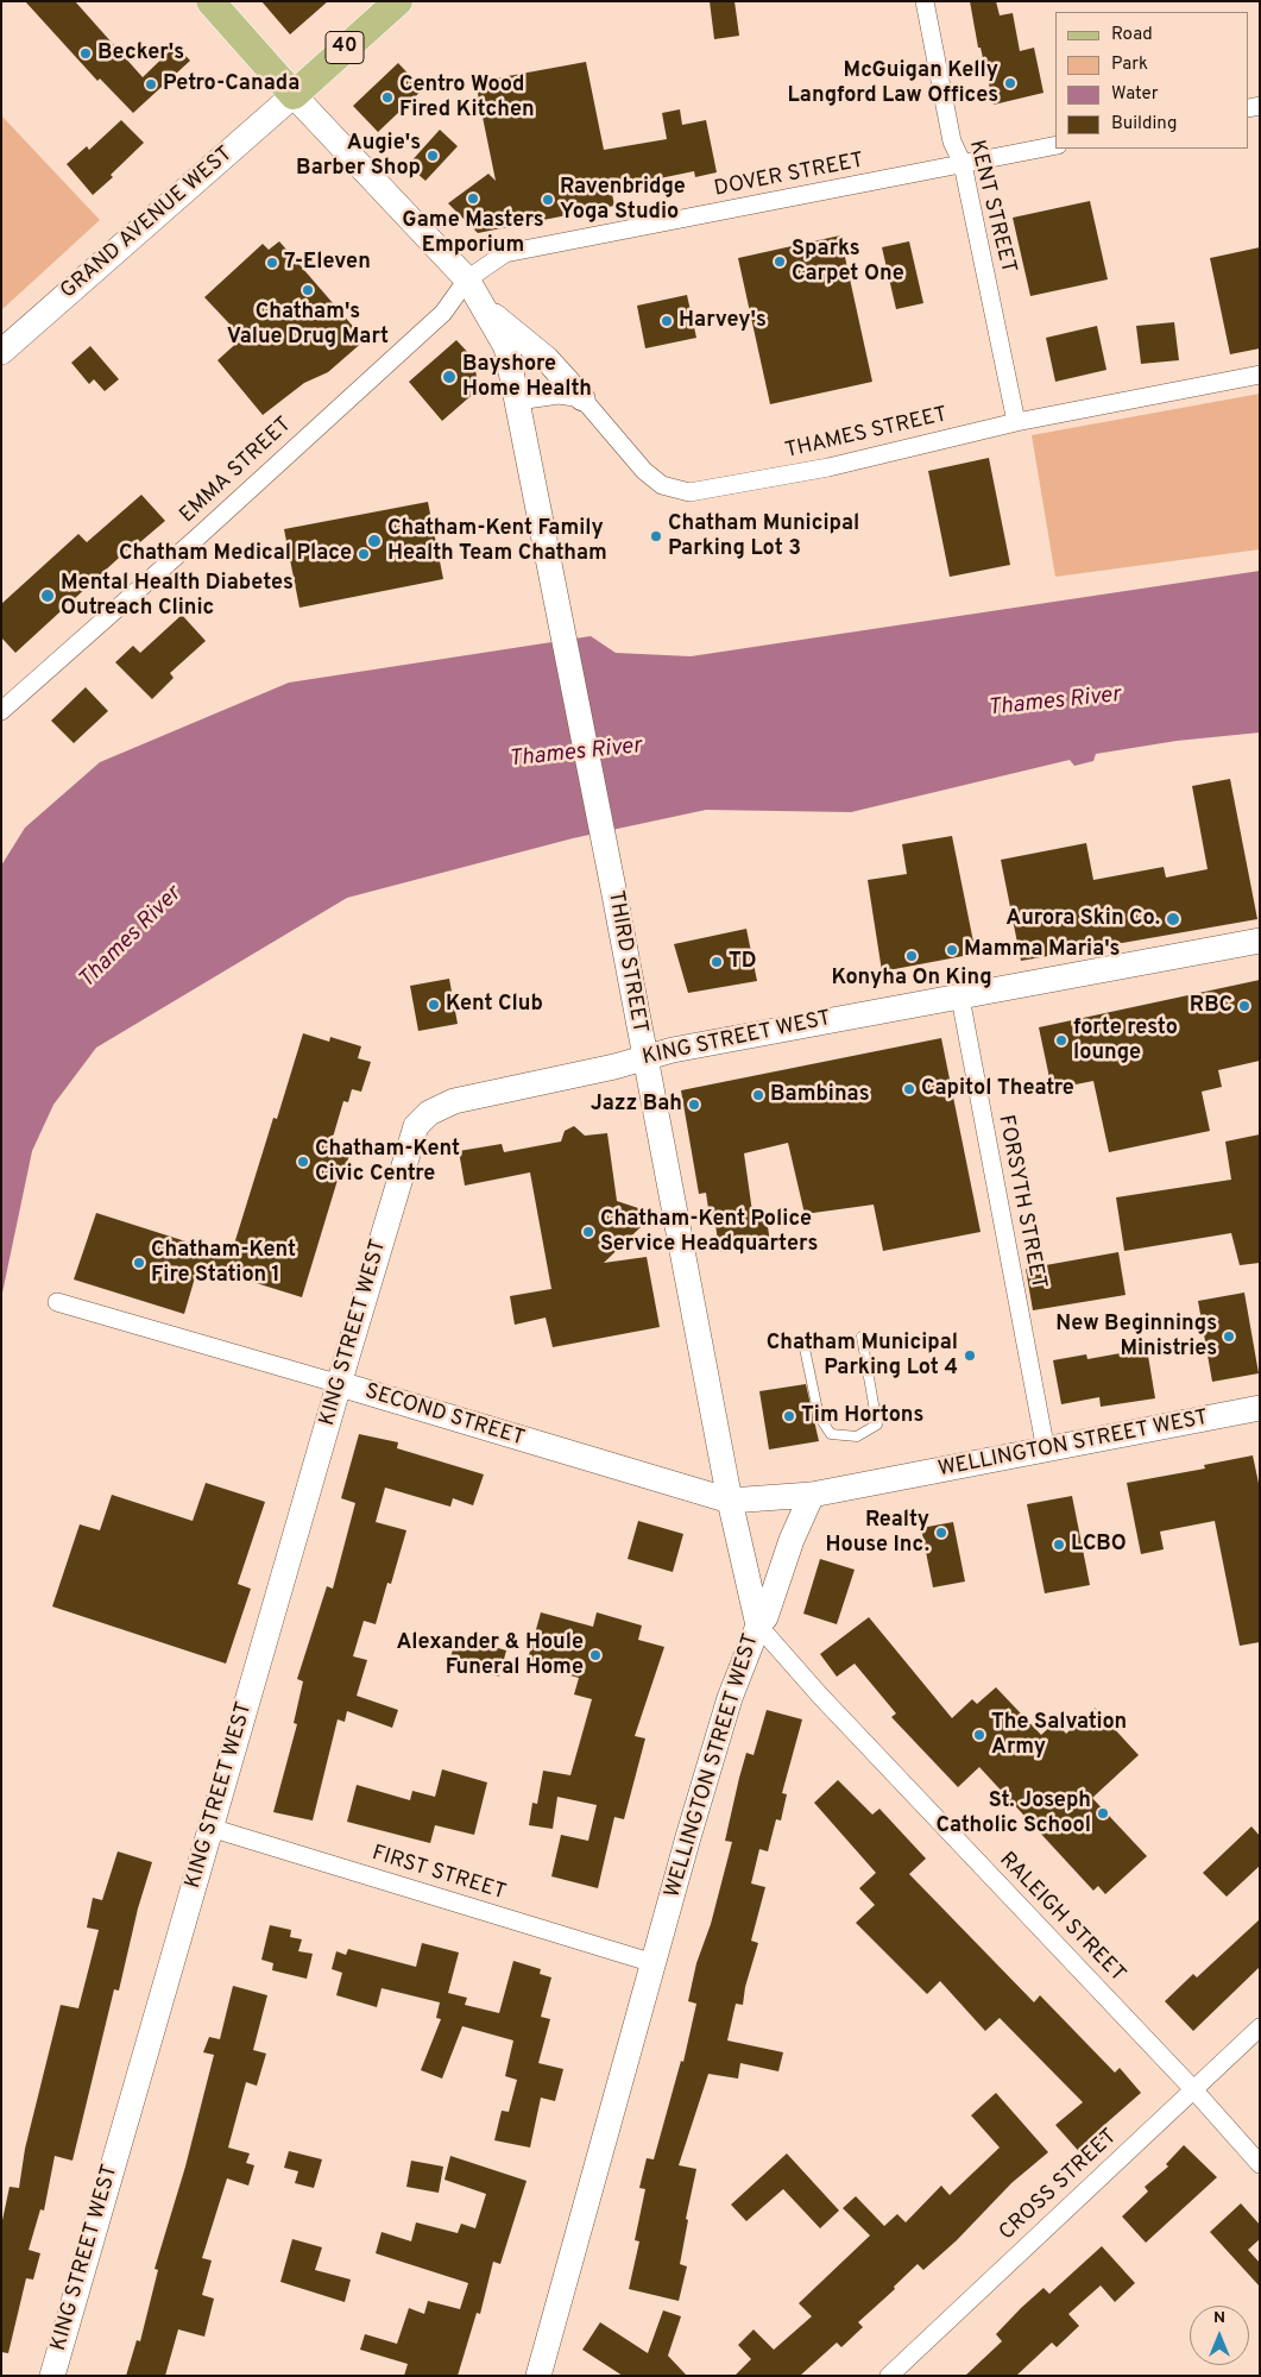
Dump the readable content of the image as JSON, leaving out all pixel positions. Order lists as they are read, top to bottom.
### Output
{
  "streets": {
    "main road": ["40"],
    "street": [
      "DOVER STREET",
      "KENT STREET",
      "GRAND AVENUE WEST",
      "THAMES STREET",
      "EMMA STREET",
      "THIRD STREET",
      "KING STREET WEST",
      "FORSYTH STREET",
      "SECOND STREET",
      "WELLINGTON STREET WEST",
      "FIRST STREET",
      "RALEIGH STREET",
      "CROSS STREET"
    ]
  },
  "crossings": [
    ["40", "GRAND AVENUE WEST"],
    ["40", "THIRD STREET"],
    ["DOVER STREET", "KENT STREET"],
    ["DOVER STREET", "EMMA STREET"],
    ["DOVER STREET", "THIRD STREET"],
    ["KENT STREET", "THAMES STREET"],
    ["GRAND AVENUE WEST", "THIRD STREET"],
    ["EMMA STREET", "THIRD STREET"],
    ["THIRD STREET", "KING STREET WEST"],
    ["THIRD STREET", "SECOND STREET"],
    ["THIRD STREET", "WELLINGTON STREET WEST"],
    ["KING STREET WEST", "FORSYTH STREET"],
    ["KING STREET WEST", "SECOND STREET"],
    ["KING STREET WEST", "FIRST STREET"],
    ["FORSYTH STREET", "WELLINGTON STREET WEST"],
    ["SECOND STREET", "WELLINGTON STREET WEST"],
    ["WELLINGTON STREET WEST", "FIRST STREET"],
    ["WELLINGTON STREET WEST", "RALEIGH STREET"],
    ["RALEIGH STREET", "CROSS STREET"]
  ],
  "water": ["Thames River"],
  "places": [
    "Becker's",
    "McGuigan Kelly Langford Law Offices",
    "Petro-Canada",
    "Centro Wood Fired Kitchen",
    "Augie's Barber Shop",
    "Game Masters Emporium",
    "Ravenbridge Yoga Studio",
    "Sparks Carpet One",
    "7-Eleven",
    "Chatham's Value Drug Mart",
    "Harvey's",
    "Bayshore Home Health",
    "Chatham Municipal Parking Lot 3",
    "Chatham-Kent Family Health Team Chatham",
    "Chatham Medical Place",
    "Mental Health Diabetes Outreach Clinic",
    "Aurora Skin Co.",
    "Mamma Maria's",
    "Konyha On King",
    "TD",
    "Kent Club",
    "RBC",
    "forte resto lounge",
    "Capitol Theatre",
    "Bambinas",
    "Jazz Bah",
    "Chatham-Kent Civic Centre",
    "Chatham-Kent Police Service Headquarters",
    "Chatham-Kent Fire Station 1",
    "New Beginnings Ministries",
    "Chatham Municipal Parking Lot 4",
    "Tim Hortons",
    "Realty House Inc.",
    "LCBO",
    "Alexander & Houle Funeral Home",
    "The Salvation Army",
    "St. Joseph Catholic School"
  ],
  "legend": [
    "Road",
    "Park",
    "Water",
    "Building"
  ],
  "north": "top"
}
